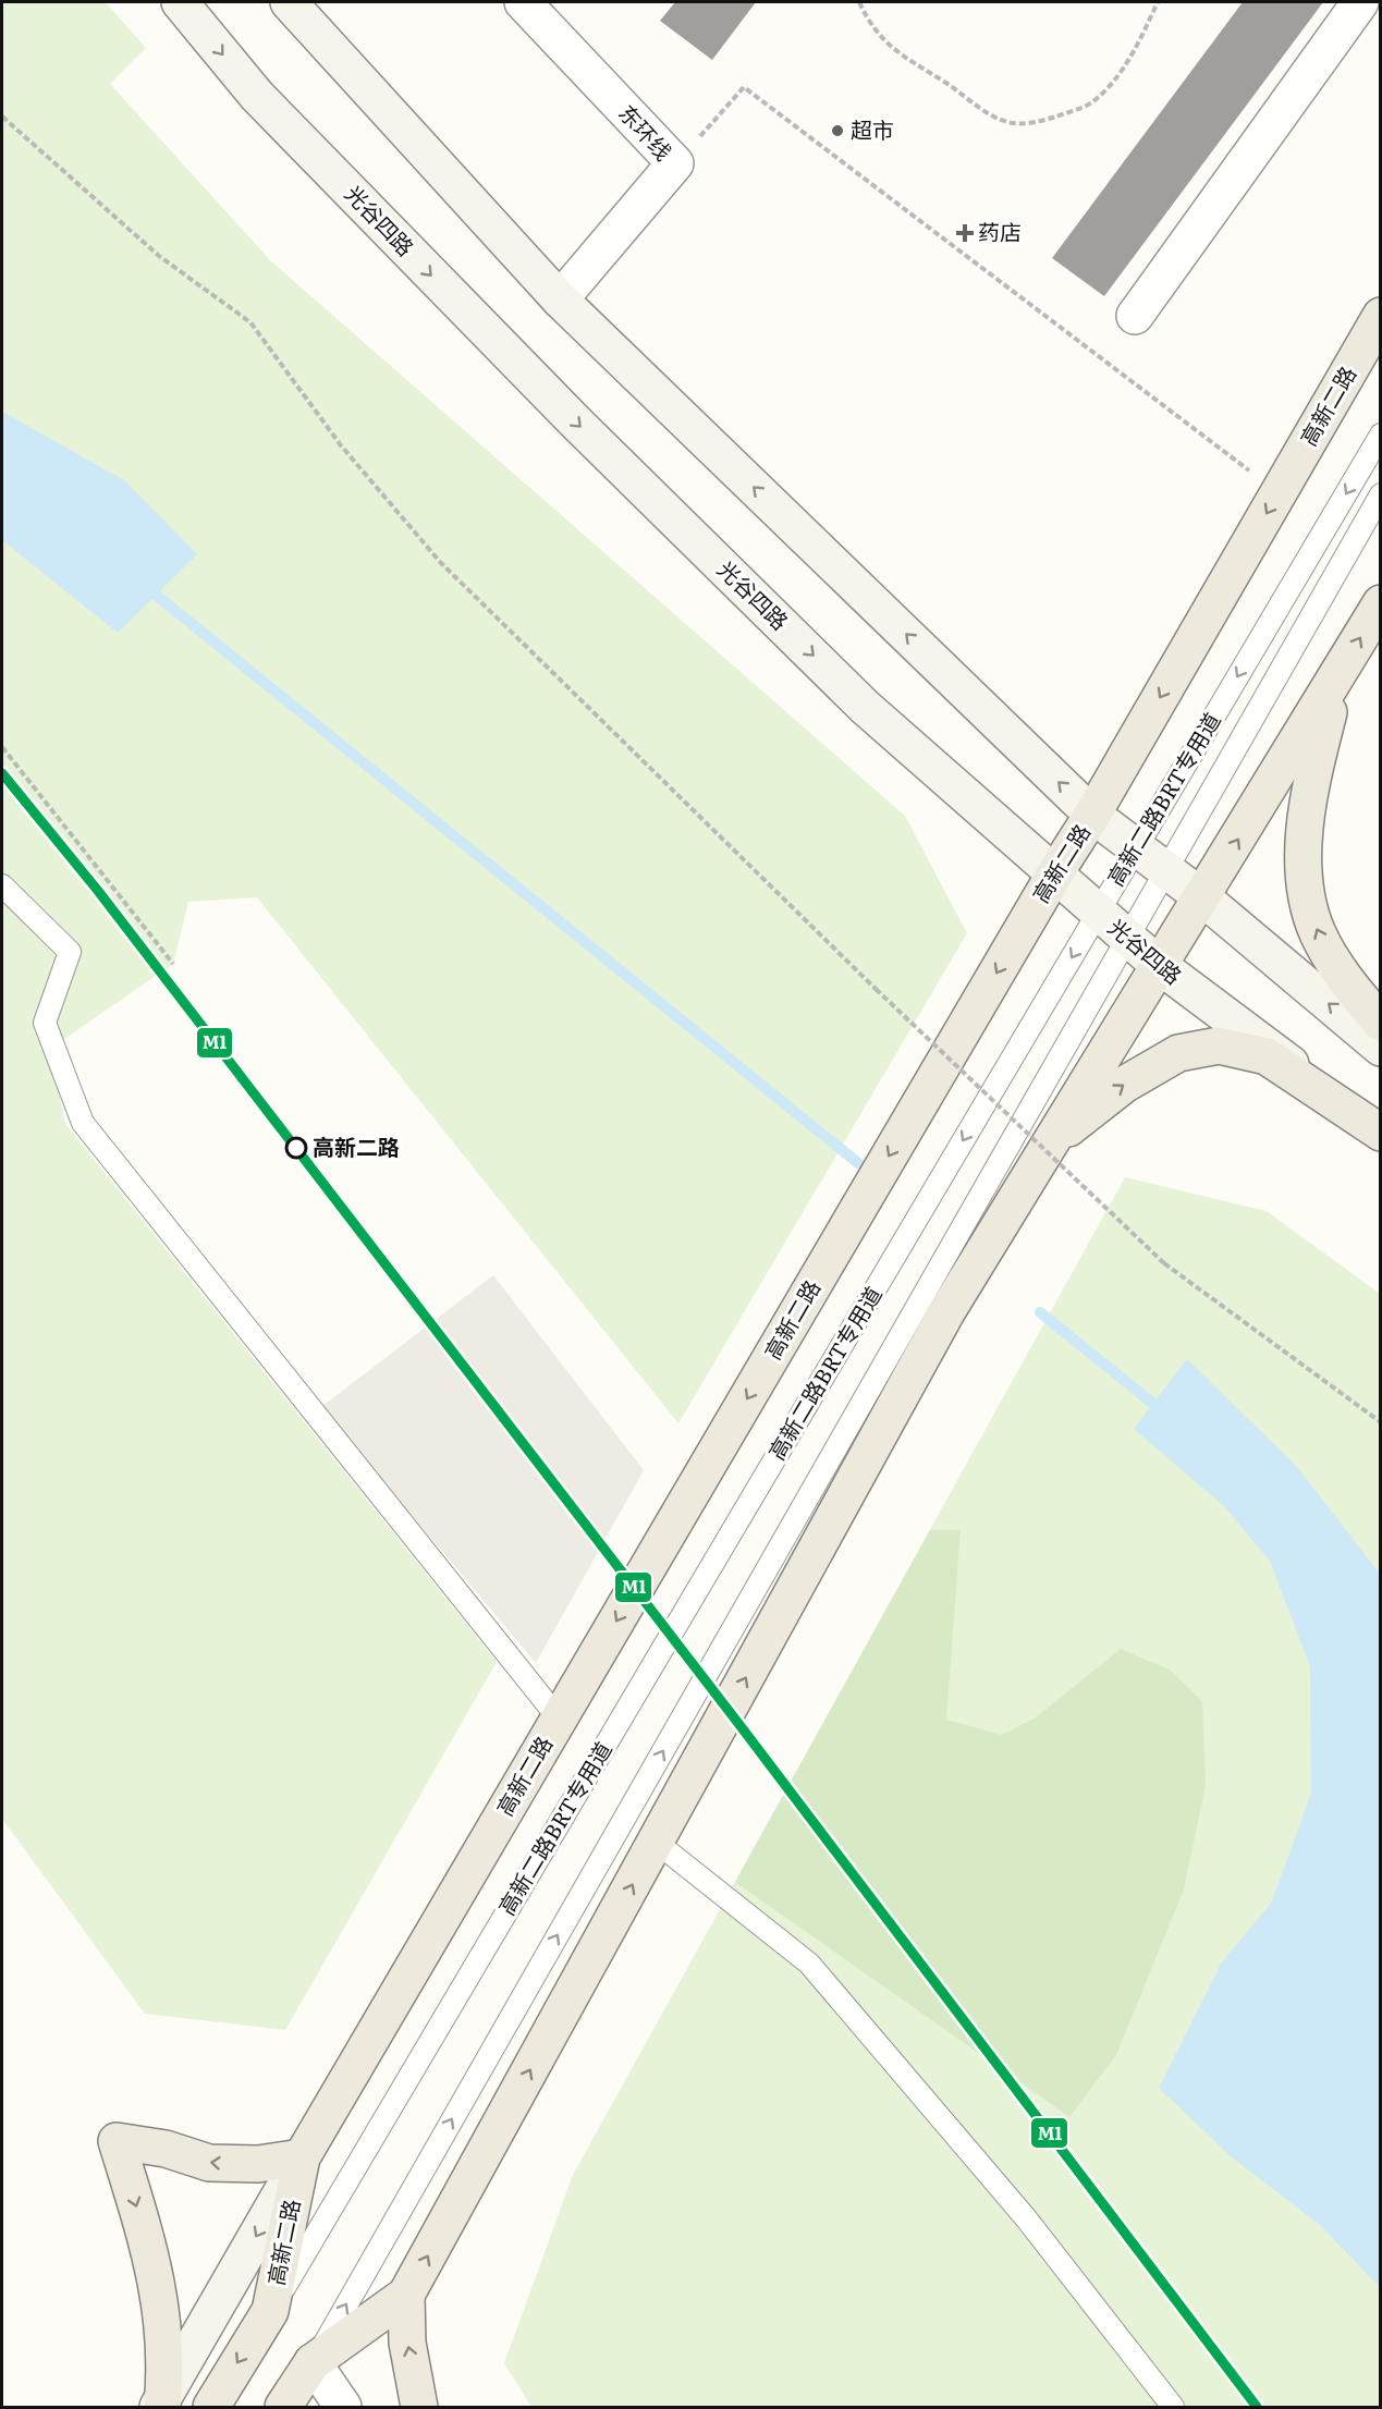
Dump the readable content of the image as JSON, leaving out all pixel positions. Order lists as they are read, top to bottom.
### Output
{
  "streets": {
    "main road": ["光谷四路", "高新二路"],
    "street": ["东环线"],
    "lane": ["高新二路BRT专用道"]
  },
  "crossings": [
    ["光谷四路", "高新二路"],
    ["光谷四路", "高新二路BRT专用道"],
    ["高新二路", "高新二路BRT专用道"]
  ],
  "places": {
    "other": ["超市", "高新二路"],
    "health": ["药店"]
  },
  "lines": ["transit line M1"]
}
